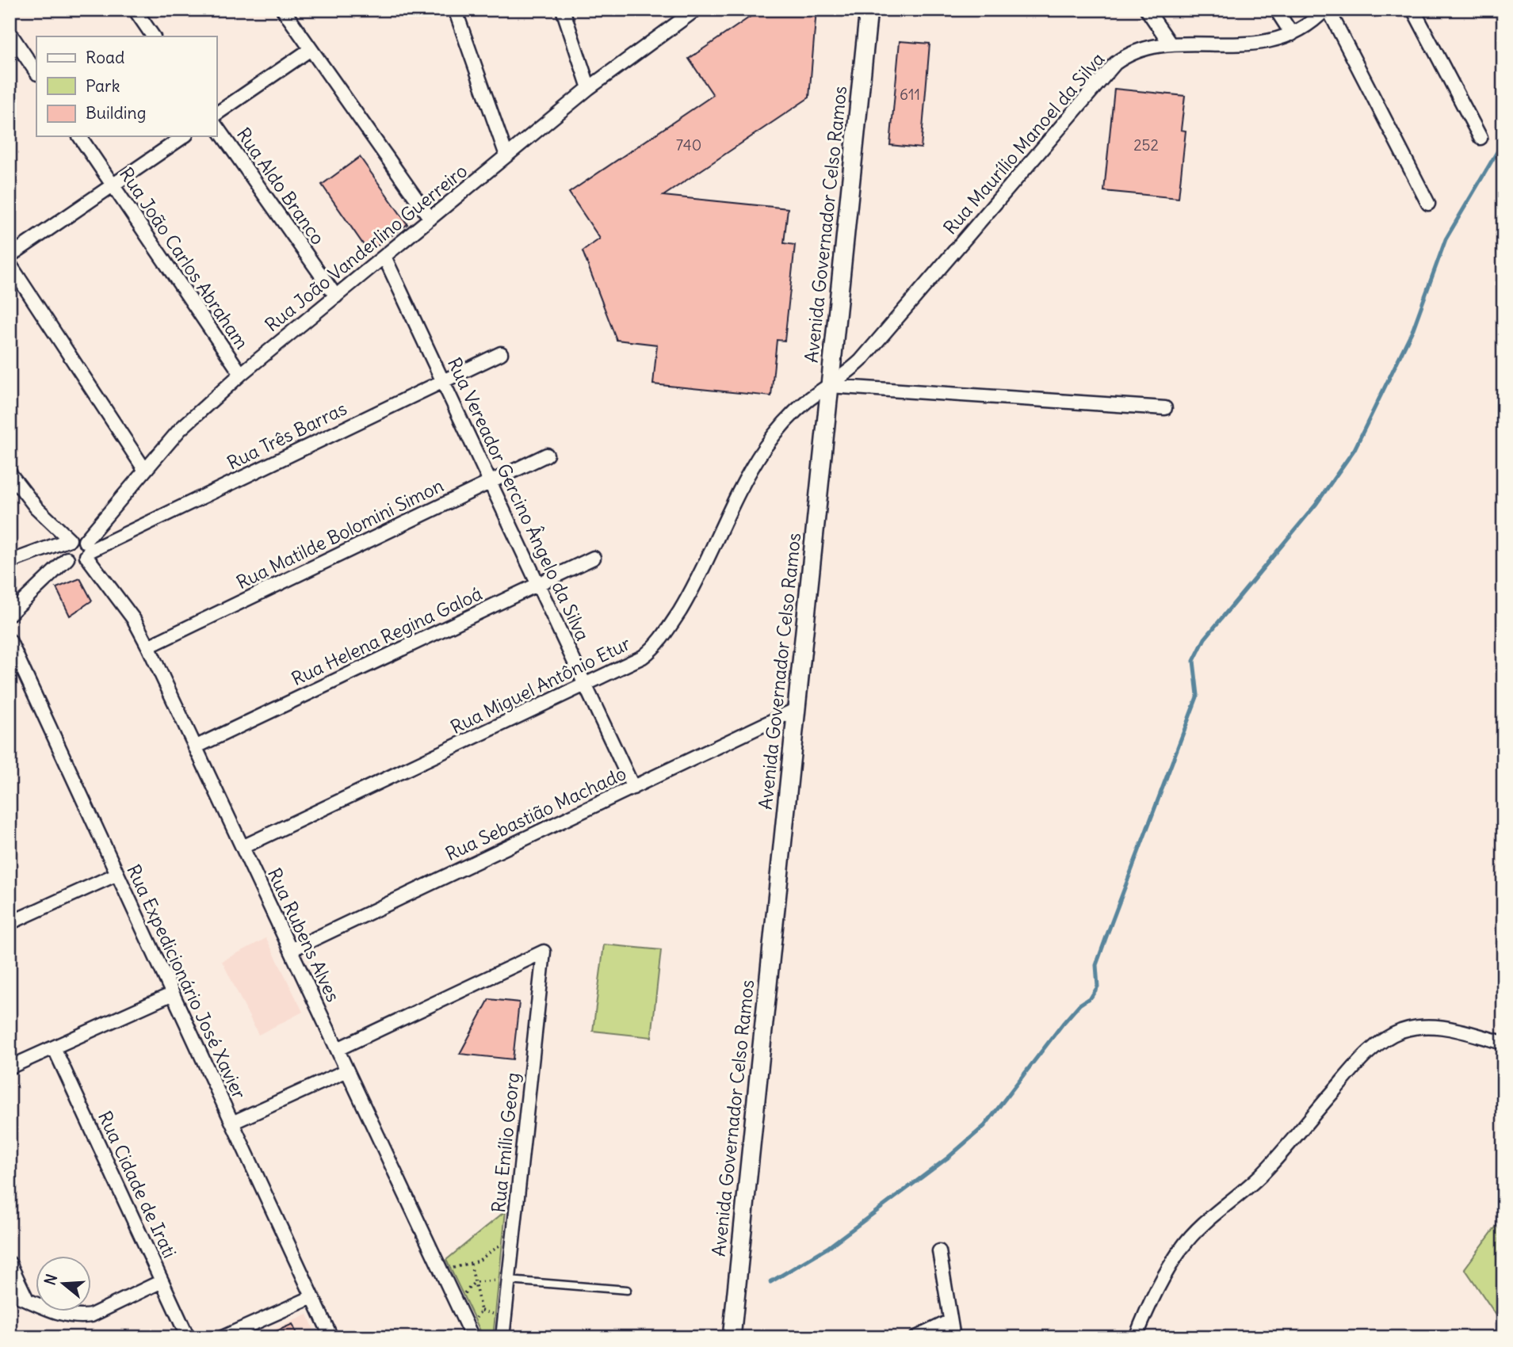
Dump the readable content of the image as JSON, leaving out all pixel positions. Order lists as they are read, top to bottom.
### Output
{
  "streets": {
    "main road": ["Avenida Governador Celso Ramos"],
    "street": [
      "Rua Maurílio Manoel da Silva",
      "Rua Aldo Branco",
      "Rua João Vanderlino Guerreiro",
      "Rua João Carlos Abraham",
      "Rua Três Barras",
      "Rua Vereador Gercino Ângelo da Silva",
      "Rua Matilde Bolomini Simon",
      "Rua Helena Regina Galoá",
      "Rua Miguel Antônio Etur",
      "Rua Sebastião Machado",
      "Rua Rubens Alves",
      "Rua Expedicionário José Xavier",
      "Rua Emílio Georg",
      "Rua Cidade de Irati"
    ]
  },
  "crossings": [
    ["Rua Maurílio Manoel da Silva", "Avenida Governador Celso Ramos"],
    ["Rua Maurílio Manoel da Silva", "Rua Miguel Antônio Etur"],
    ["Rua Aldo Branco", "Rua João Vanderlino Guerreiro"],
    ["Avenida Governador Celso Ramos", "Rua Miguel Antônio Etur"],
    ["Avenida Governador Celso Ramos", "Rua Sebastião Machado"],
    ["Rua João Vanderlino Guerreiro", "Rua João Carlos Abraham"],
    ["Rua João Vanderlino Guerreiro", "Rua Três Barras"],
    ["Rua João Vanderlino Guerreiro", "Rua Vereador Gercino Ângelo da Silva"],
    ["Rua João Vanderlino Guerreiro", "Rua Rubens Alves"],
    ["Rua Três Barras", "Rua Vereador Gercino Ângelo da Silva"],
    ["Rua Três Barras", "Rua Rubens Alves"],
    ["Rua Vereador Gercino Ângelo da Silva", "Rua Matilde Bolomini Simon"],
    ["Rua Vereador Gercino Ângelo da Silva", "Rua Helena Regina Galoá"],
    ["Rua Vereador Gercino Ângelo da Silva", "Rua Miguel Antônio Etur"],
    ["Rua Vereador Gercino Ângelo da Silva", "Rua Sebastião Machado"],
    ["Rua Matilde Bolomini Simon", "Rua Rubens Alves"],
    ["Rua Helena Regina Galoá", "Rua Rubens Alves"],
    ["Rua Miguel Antônio Etur", "Rua Rubens Alves"],
    ["Rua Sebastião Machado", "Rua Rubens Alves"],
    ["Rua Rubens Alves", "Rua Emílio Georg"]
  ],
  "house_numbers": ["611", "740", "252"],
  "legend": ["Road", "Park", "Building"],
  "north": "left"
}
